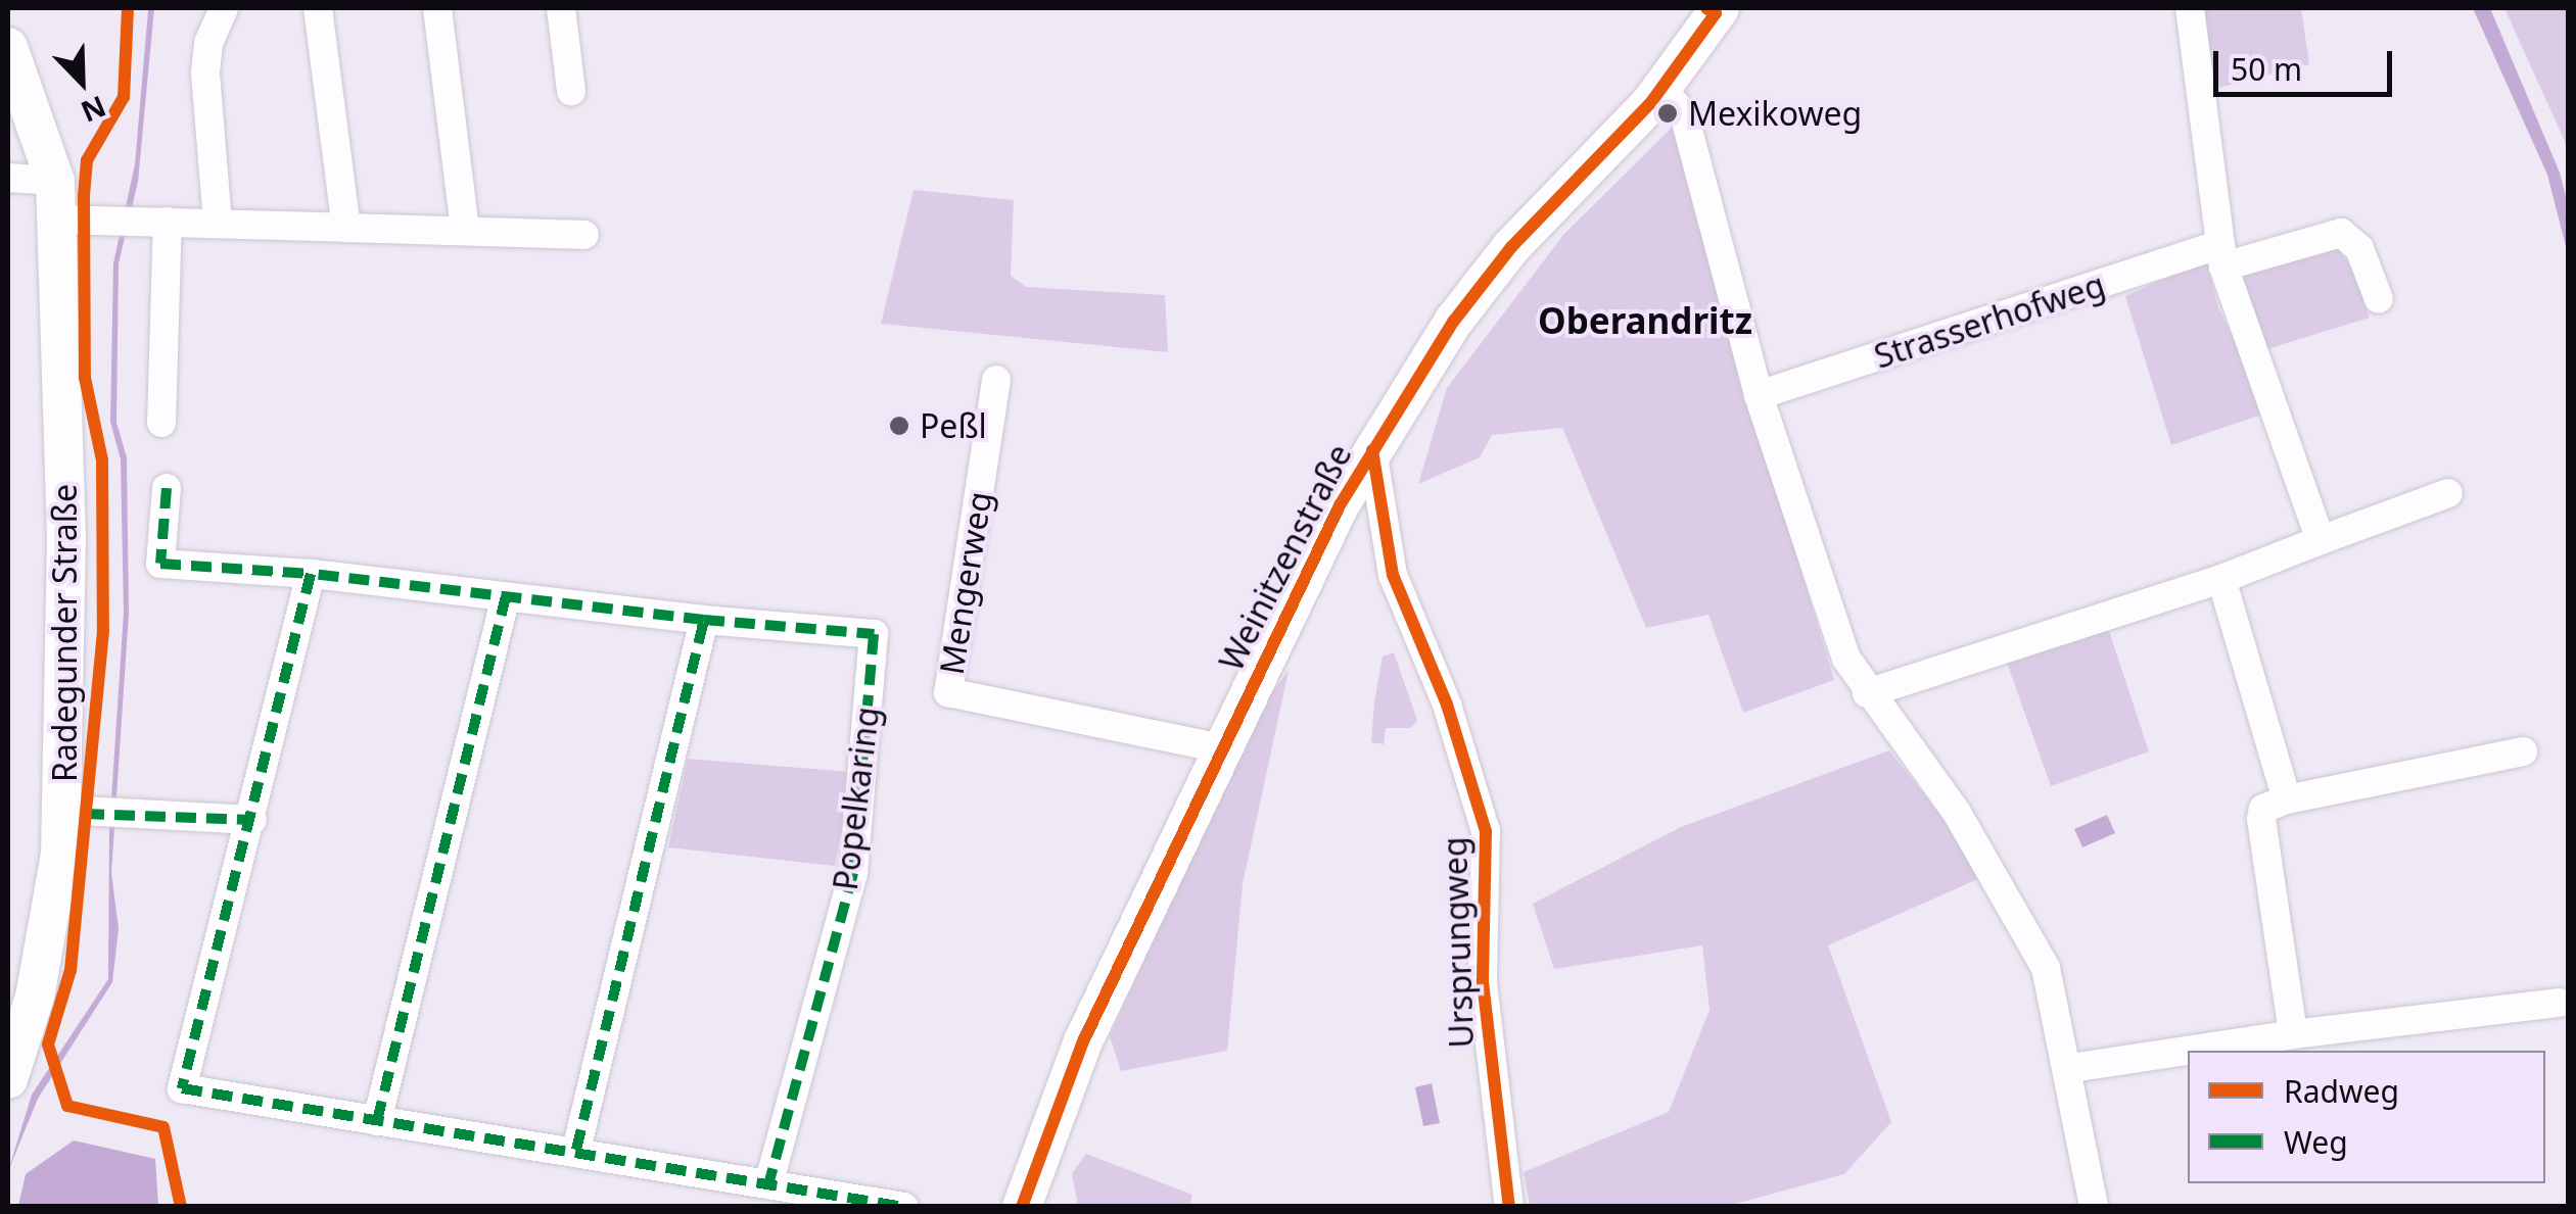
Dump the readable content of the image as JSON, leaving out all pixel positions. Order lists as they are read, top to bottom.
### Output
{
  "streets": {
    "main road": ["Weinitzenstraße", "Radegunder Straße"],
    "street": [
      "Strasserhofweg",
      "Mengerweg",
      "Popelkaring",
      "Ursprungweg"
    ]
  },
  "crossings": [
    ["Weinitzenstraße", "Mengerweg"],
    ["Weinitzenstraße", "Ursprungweg"]
  ],
  "districts": ["Oberandritz"],
  "places": ["Mexikoweg", "Peßl"],
  "legend": ["Radweg", "Weg"],
  "scale_bar": "50 m",
  "north": "bottom right"
}
